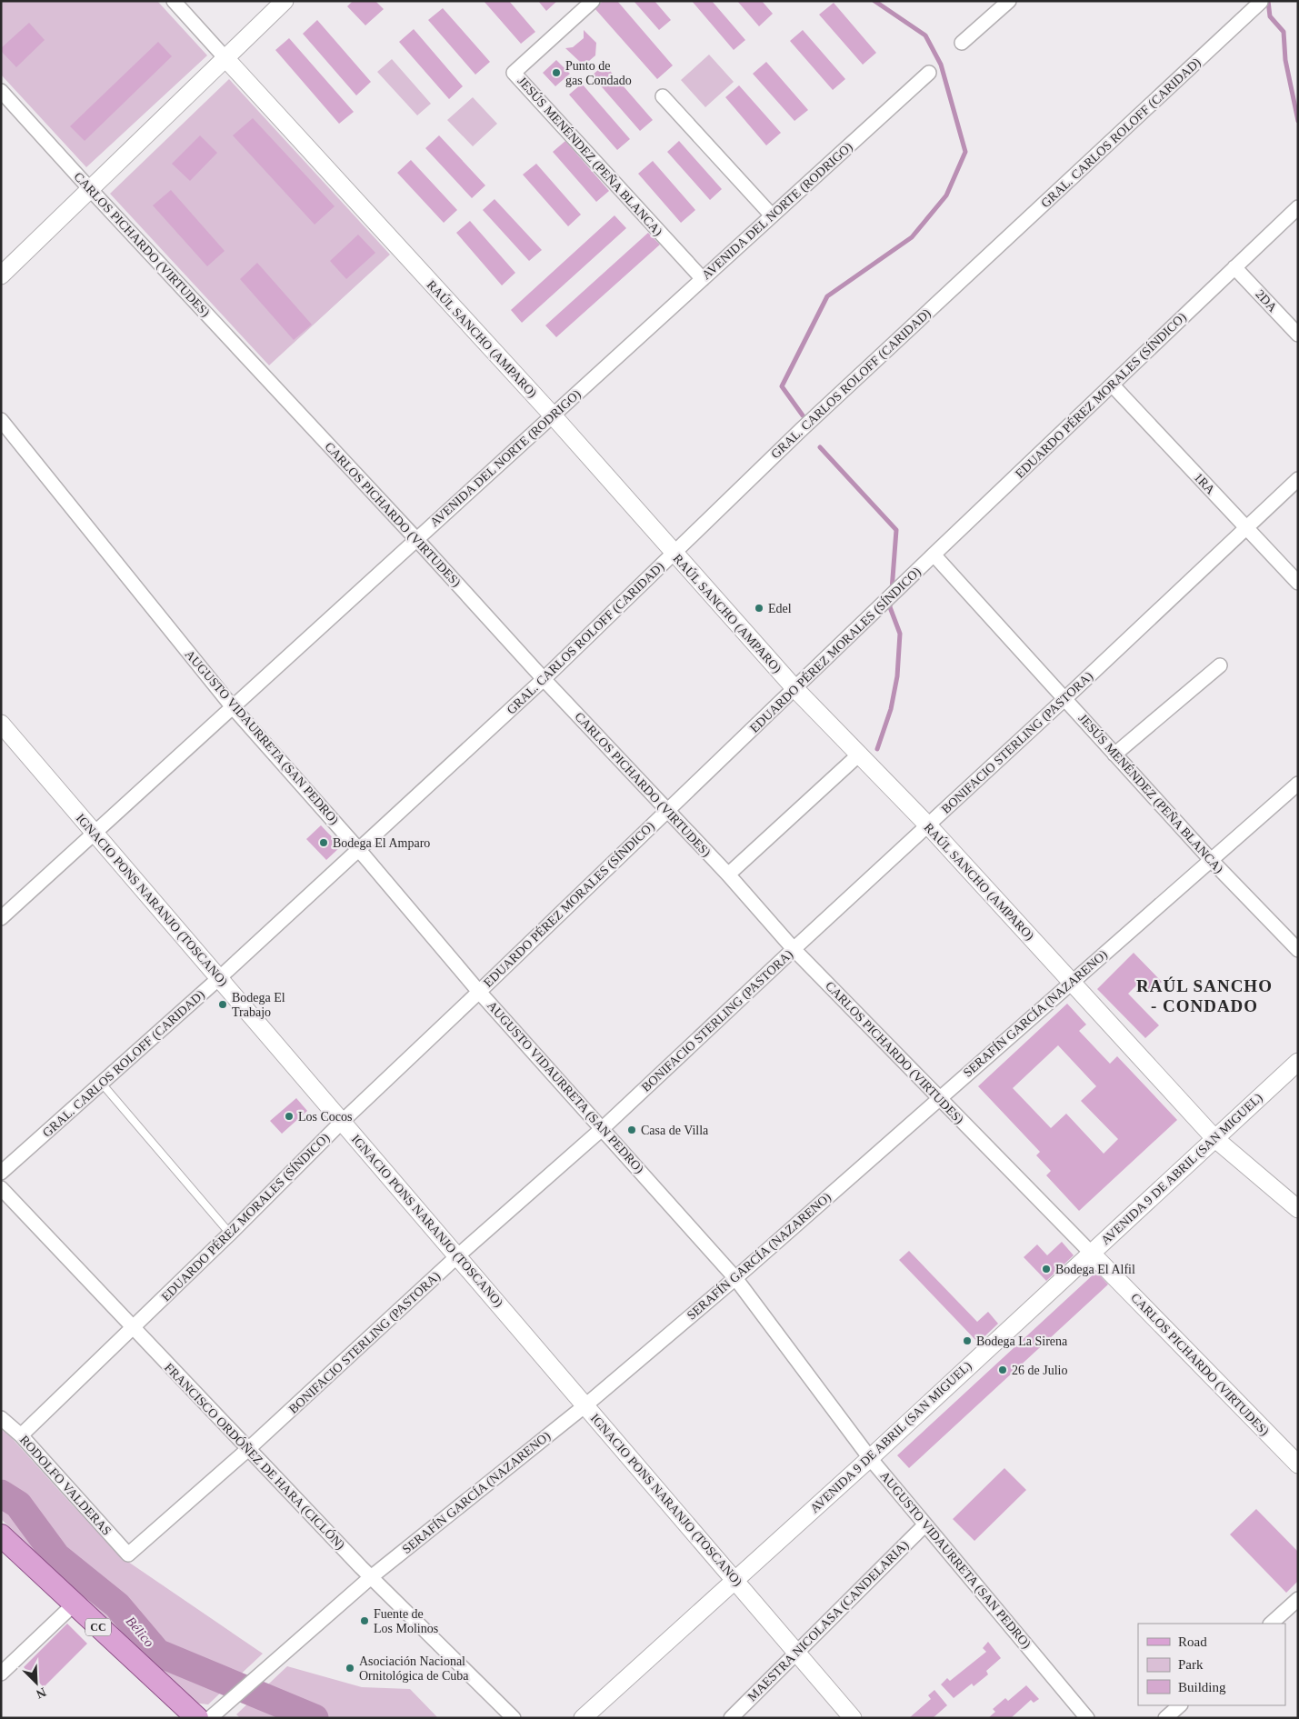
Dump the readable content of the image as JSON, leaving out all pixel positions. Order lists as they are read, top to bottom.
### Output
{
  "streets": {
    "main road": ["CC"],
    "street": [
      "GRAL. CARLOS ROLOFF (CARIDAD)",
      "JESÚS MENÉNDEZ (PEÑA BLANCA)",
      "AVENIDA DEL NORTE (RODRIGO)",
      "CARLOS PICHARDO (VIRTUDES)",
      "2DA",
      "RAÚL SANCHO (AMPARO)",
      "EDUARDO PÉREZ MORALES (SÍNDICO)",
      "1RA",
      "AUGUSTO VIDAURRETA (SAN PEDRO)",
      "BONIFACIO STERLING (PASTORA)",
      "IGNACIO PONS NARANJO (TOSCANO)",
      "SERAFÍN GARCÍA (NAZARENO)",
      "AVENIDA 9 DE ABRIL (SAN MIGUEL)",
      "FRANCISCO ORDÓÑEZ DE HARA (CICLÓN)",
      "RODOLFO VALDERAS",
      "MAESTRA NICOLASA (CANDELARIA)"
    ]
  },
  "crossings": [
    ["GRAL. CARLOS ROLOFF (CARIDAD)", "CARLOS PICHARDO (VIRTUDES)"],
    ["GRAL. CARLOS ROLOFF (CARIDAD)", "RAÚL SANCHO (AMPARO)"],
    ["GRAL. CARLOS ROLOFF (CARIDAD)", "AUGUSTO VIDAURRETA (SAN PEDRO)"],
    ["GRAL. CARLOS ROLOFF (CARIDAD)", "IGNACIO PONS NARANJO (TOSCANO)"],
    ["JESÚS MENÉNDEZ (PEÑA BLANCA)", "AVENIDA DEL NORTE (RODRIGO)"],
    ["JESÚS MENÉNDEZ (PEÑA BLANCA)", "EDUARDO PÉREZ MORALES (SÍNDICO)"],
    ["JESÚS MENÉNDEZ (PEÑA BLANCA)", "BONIFACIO STERLING (PASTORA)"],
    ["JESÚS MENÉNDEZ (PEÑA BLANCA)", "SERAFÍN GARCÍA (NAZARENO)"],
    ["AVENIDA DEL NORTE (RODRIGO)", "CARLOS PICHARDO (VIRTUDES)"],
    ["AVENIDA DEL NORTE (RODRIGO)", "RAÚL SANCHO (AMPARO)"],
    ["AVENIDA DEL NORTE (RODRIGO)", "AUGUSTO VIDAURRETA (SAN PEDRO)"],
    ["AVENIDA DEL NORTE (RODRIGO)", "IGNACIO PONS NARANJO (TOSCANO)"],
    ["CARLOS PICHARDO (VIRTUDES)", "EDUARDO PÉREZ MORALES (SÍNDICO)"],
    ["CARLOS PICHARDO (VIRTUDES)", "BONIFACIO STERLING (PASTORA)"],
    ["CARLOS PICHARDO (VIRTUDES)", "SERAFÍN GARCÍA (NAZARENO)"],
    ["CARLOS PICHARDO (VIRTUDES)", "AVENIDA 9 DE ABRIL (SAN MIGUEL)"],
    ["2DA", "EDUARDO PÉREZ MORALES (SÍNDICO)"],
    ["RAÚL SANCHO (AMPARO)", "EDUARDO PÉREZ MORALES (SÍNDICO)"],
    ["RAÚL SANCHO (AMPARO)", "BONIFACIO STERLING (PASTORA)"],
    ["RAÚL SANCHO (AMPARO)", "SERAFÍN GARCÍA (NAZARENO)"],
    ["RAÚL SANCHO (AMPARO)", "AVENIDA 9 DE ABRIL (SAN MIGUEL)"],
    ["EDUARDO PÉREZ MORALES (SÍNDICO)", "1RA"],
    ["EDUARDO PÉREZ MORALES (SÍNDICO)", "AUGUSTO VIDAURRETA (SAN PEDRO)"],
    ["EDUARDO PÉREZ MORALES (SÍNDICO)", "IGNACIO PONS NARANJO (TOSCANO)"],
    ["EDUARDO PÉREZ MORALES (SÍNDICO)", "FRANCISCO ORDÓÑEZ DE HARA (CICLÓN)"],
    ["EDUARDO PÉREZ MORALES (SÍNDICO)", "RODOLFO VALDERAS"],
    ["1RA", "BONIFACIO STERLING (PASTORA)"],
    ["AUGUSTO VIDAURRETA (SAN PEDRO)", "BONIFACIO STERLING (PASTORA)"],
    ["AUGUSTO VIDAURRETA (SAN PEDRO)", "SERAFÍN GARCÍA (NAZARENO)"],
    ["AUGUSTO VIDAURRETA (SAN PEDRO)", "AVENIDA 9 DE ABRIL (SAN MIGUEL)"],
    ["AUGUSTO VIDAURRETA (SAN PEDRO)", "MAESTRA NICOLASA (CANDELARIA)"],
    ["BONIFACIO STERLING (PASTORA)", "IGNACIO PONS NARANJO (TOSCANO)"],
    ["BONIFACIO STERLING (PASTORA)", "FRANCISCO ORDÓÑEZ DE HARA (CICLÓN)"],
    ["BONIFACIO STERLING (PASTORA)", "RODOLFO VALDERAS"],
    ["IGNACIO PONS NARANJO (TOSCANO)", "SERAFÍN GARCÍA (NAZARENO)"],
    ["IGNACIO PONS NARANJO (TOSCANO)", "AVENIDA 9 DE ABRIL (SAN MIGUEL)"],
    ["IGNACIO PONS NARANJO (TOSCANO)", "MAESTRA NICOLASA (CANDELARIA)"],
    ["SERAFÍN GARCÍA (NAZARENO)", "FRANCISCO ORDÓÑEZ DE HARA (CICLÓN)"]
  ],
  "districts": ["RAÚL SANCHO - CONDADO"],
  "water": ["Bélico"],
  "places": [
    "Punto de gas Condado",
    "Edel",
    "Bodega El Amparo",
    "Bodega El Trabajo",
    "Los Cocos",
    "Casa de Villa",
    "Bodega El Alfil",
    "Bodega La Sirena",
    "26 de Julio",
    "Fuente de Los Molinos",
    "Asociación Nacional Ornitológica de Cuba"
  ],
  "legend": ["Road", "Park", "Building"],
  "north": "bottom right"
}
